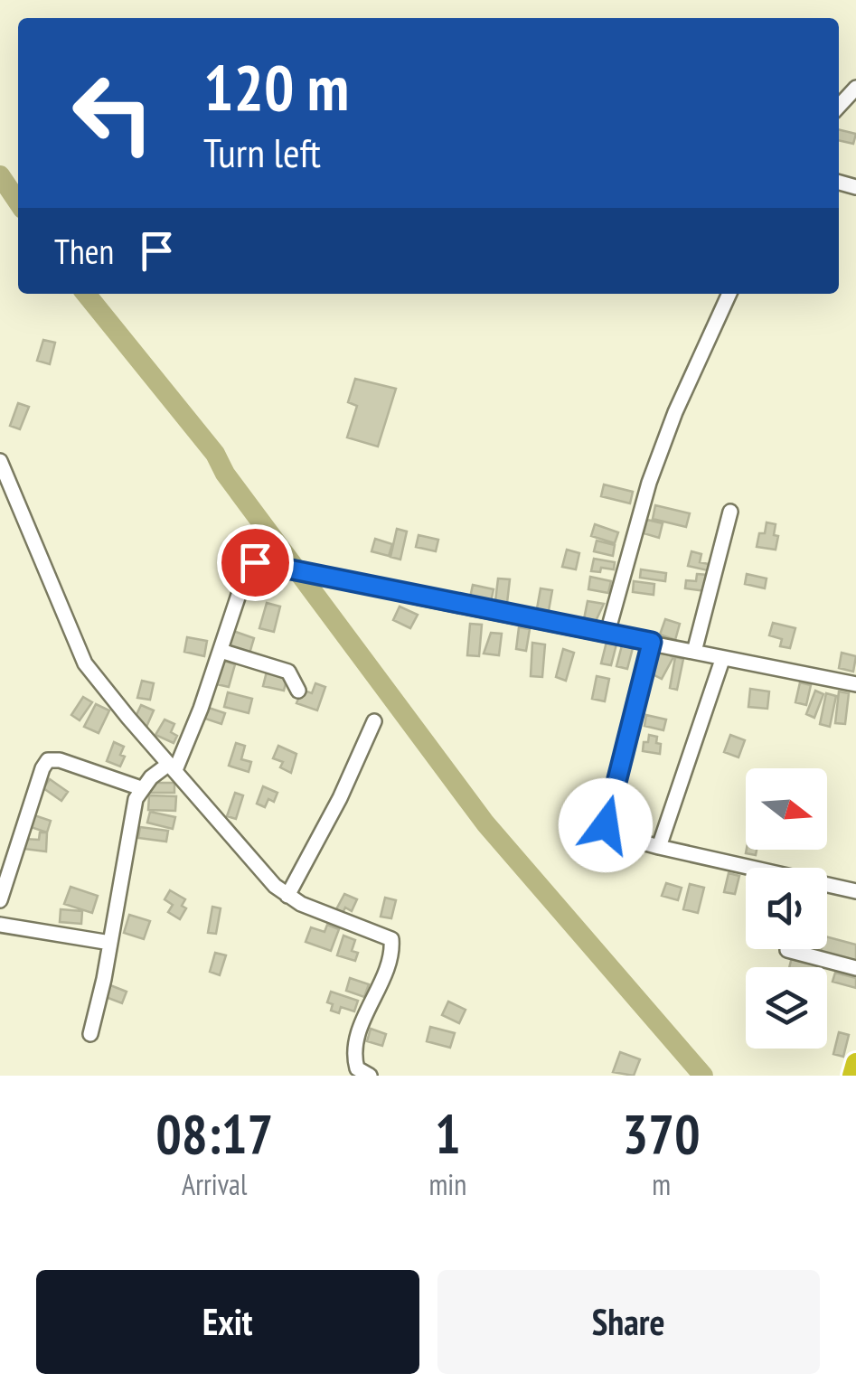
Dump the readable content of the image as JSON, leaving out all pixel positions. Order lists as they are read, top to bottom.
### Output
{
  "north": "right",
  "page": {
    "turn": ["120 m", "Turn left"],
    "then": "Then",
    "eta": [
      "08:17",
      "Arrival",
      "1",
      "min",
      "370",
      "m"
    ],
    "buttons": ["Exit", "Share"]
  }
}
